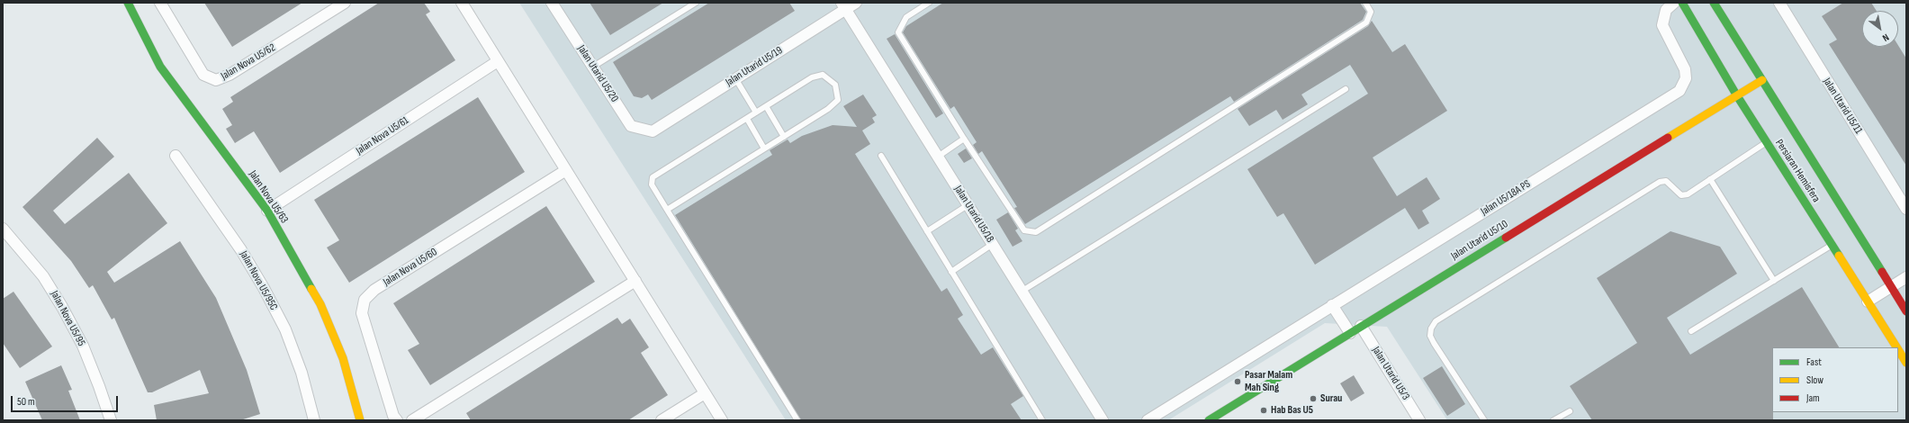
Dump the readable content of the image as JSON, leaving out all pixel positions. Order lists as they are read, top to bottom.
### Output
{
  "streets": {
    "street": [
      "Jalan Nova U5/62",
      "Jalan Utarid U5/19",
      "Jalan Utarid U5/20",
      "Jalan Utarid U5/11",
      "Jalan Nova U5/61",
      "Persiaran Hemisfera",
      "Jalan Nova U5/63",
      "Jalan U5/18A PS",
      "Jalan Utarid U5/18",
      "Jalan Utarid U5/10",
      "Jalan Nova U5/60",
      "Jalan Nova U5/95C",
      "Jalan Nova U5/95",
      "Jalan Utarid U5/3"
    ]
  },
  "crossings": [
    ["Jalan Utarid U5/19", "Jalan Utarid U5/20"],
    ["Jalan Utarid U5/19", "Jalan Utarid U5/18"],
    ["Jalan Nova U5/61", "Jalan Nova U5/63"],
    ["Persiaran Hemisfera", "Jalan Utarid U5/10"],
    ["Jalan Utarid U5/10", "Jalan Utarid U5/3"]
  ],
  "places": ["Pasar Malam Mah Sing", "Surau", "Hab Bas U5"],
  "legend": ["Fast", "Slow", "Jam"],
  "scale_bar": "50 m",
  "north": "bottom right"
}
